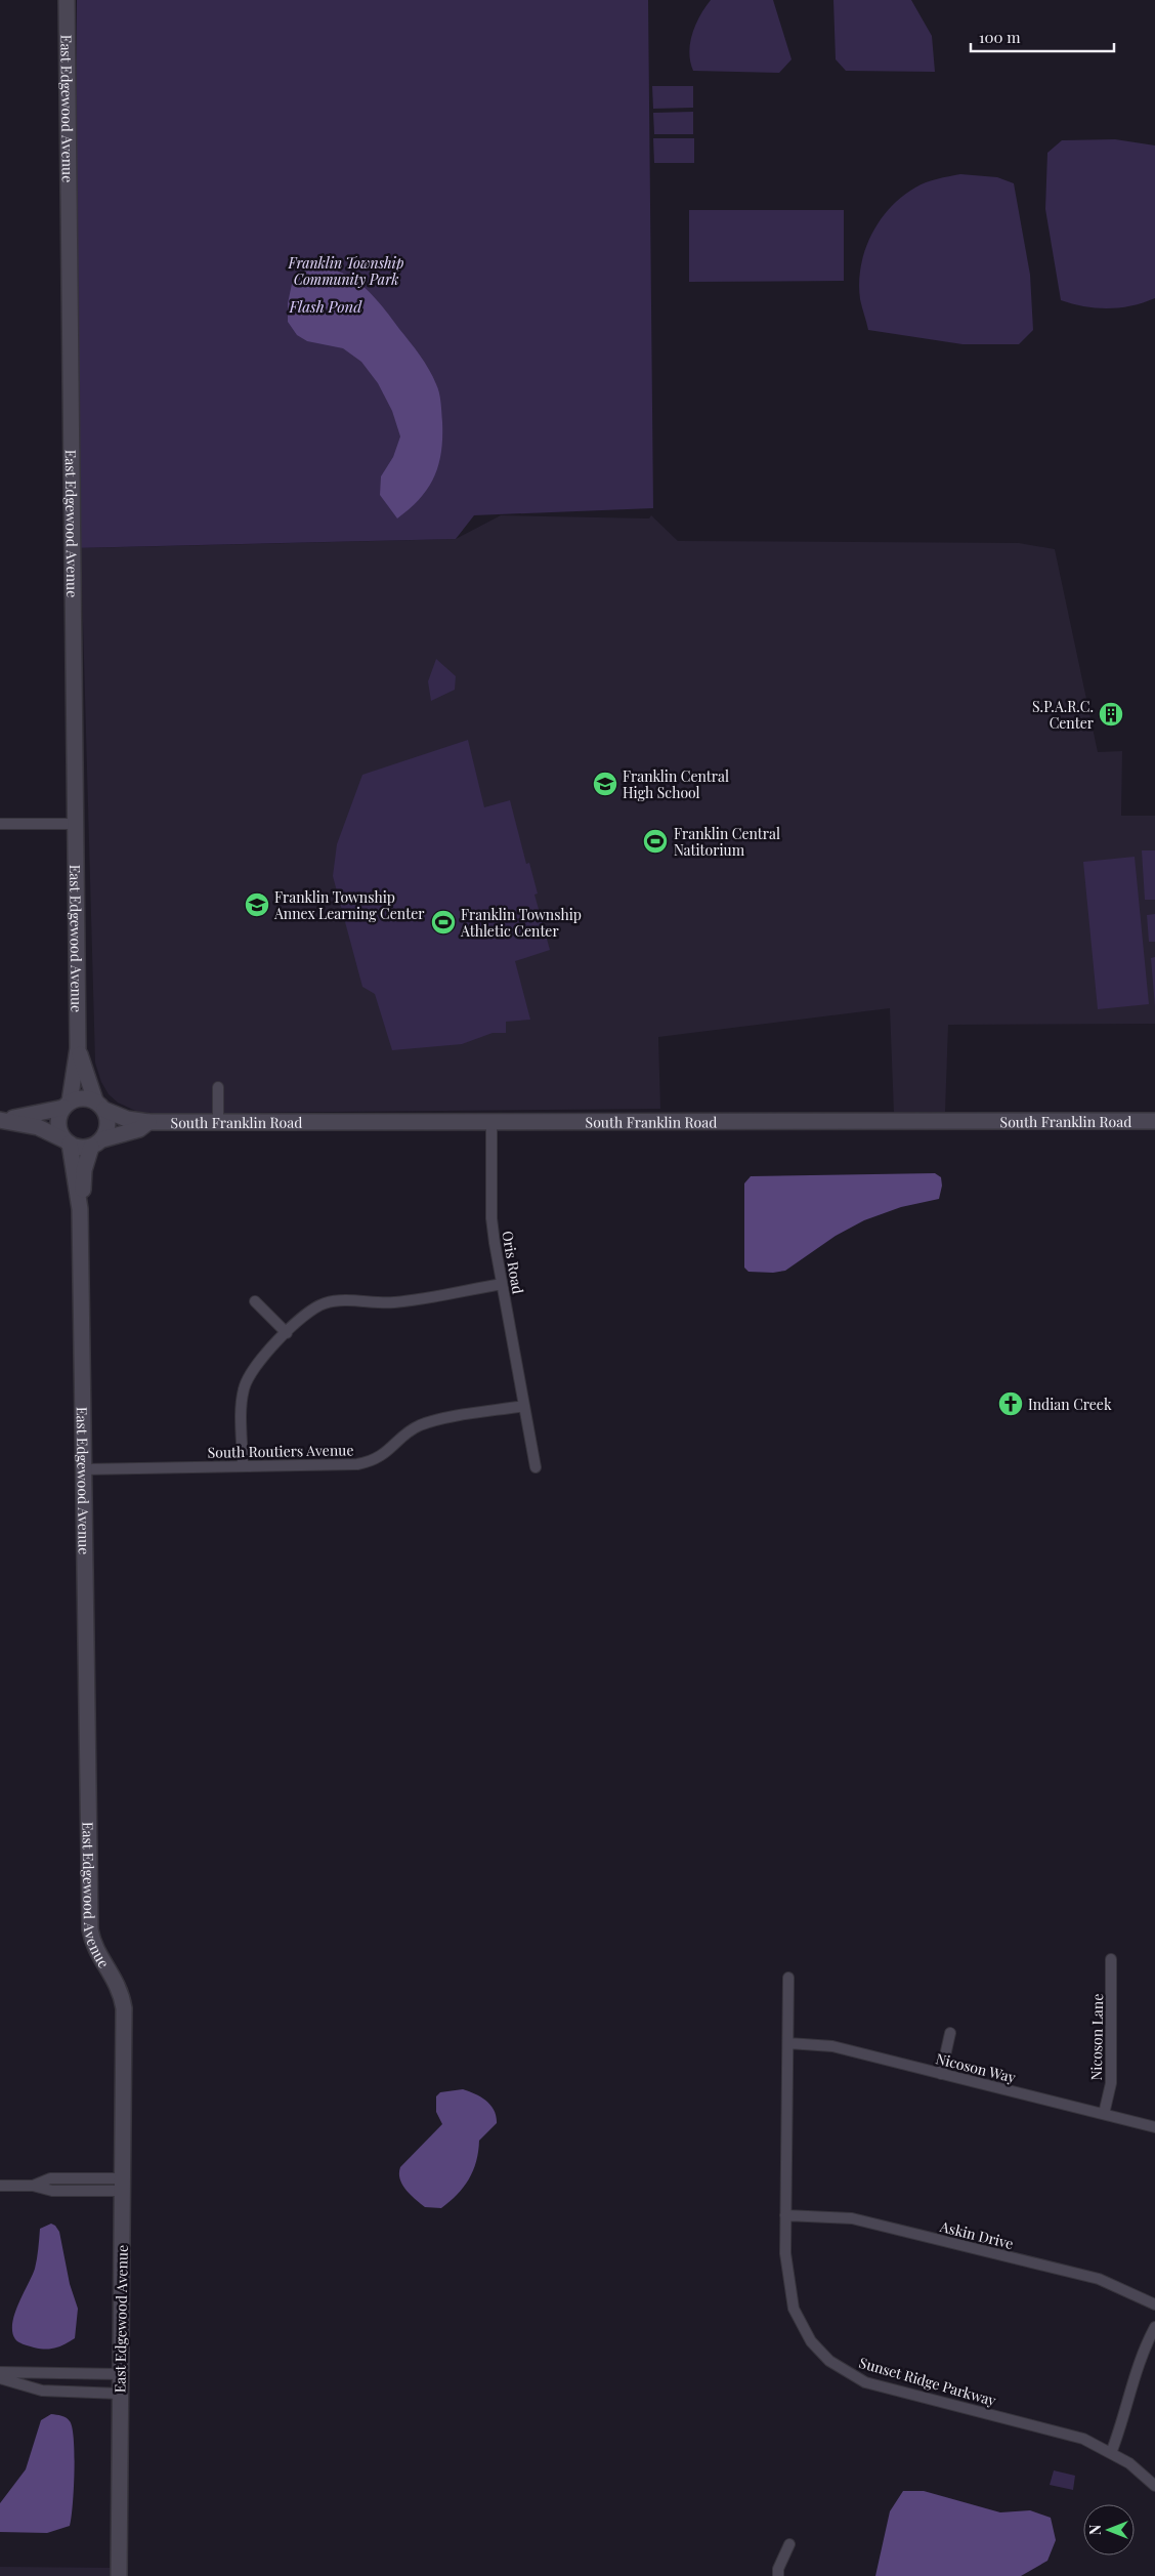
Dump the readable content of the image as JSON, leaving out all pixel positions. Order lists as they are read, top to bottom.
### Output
{
  "streets": {
    "main road": ["East Edgewood Avenue", "South Franklin Road"],
    "street": [
      "Oris Road",
      "South Routiers Avenue",
      "Nicoson Lane",
      "Nicoson Way",
      "Askin Drive",
      "Sunset Ridge Parkway"
    ]
  },
  "crossings": [
    ["East Edgewood Avenue", "South Routiers Avenue"],
    ["South Franklin Road", "Oris Road"],
    ["Oris Road", "South Routiers Avenue"],
    ["Nicoson Lane", "Nicoson Way"],
    ["Nicoson Way", "Sunset Ridge Parkway"],
    ["Askin Drive", "Sunset Ridge Parkway"]
  ],
  "water": ["Flash Pond"],
  "parks": ["Franklin Township Community Park"],
  "places": {
    "building": ["S.P.A.R.C. Center"],
    "school or university": ["Franklin Central High School", "Franklin Township Annex Learning Center"],
    "sports": ["Franklin Central Natitorium", "Franklin Township Athletic Center"],
    "church": ["Indian Creek"]
  },
  "scale_bar": "100 m",
  "north": "left"
}
